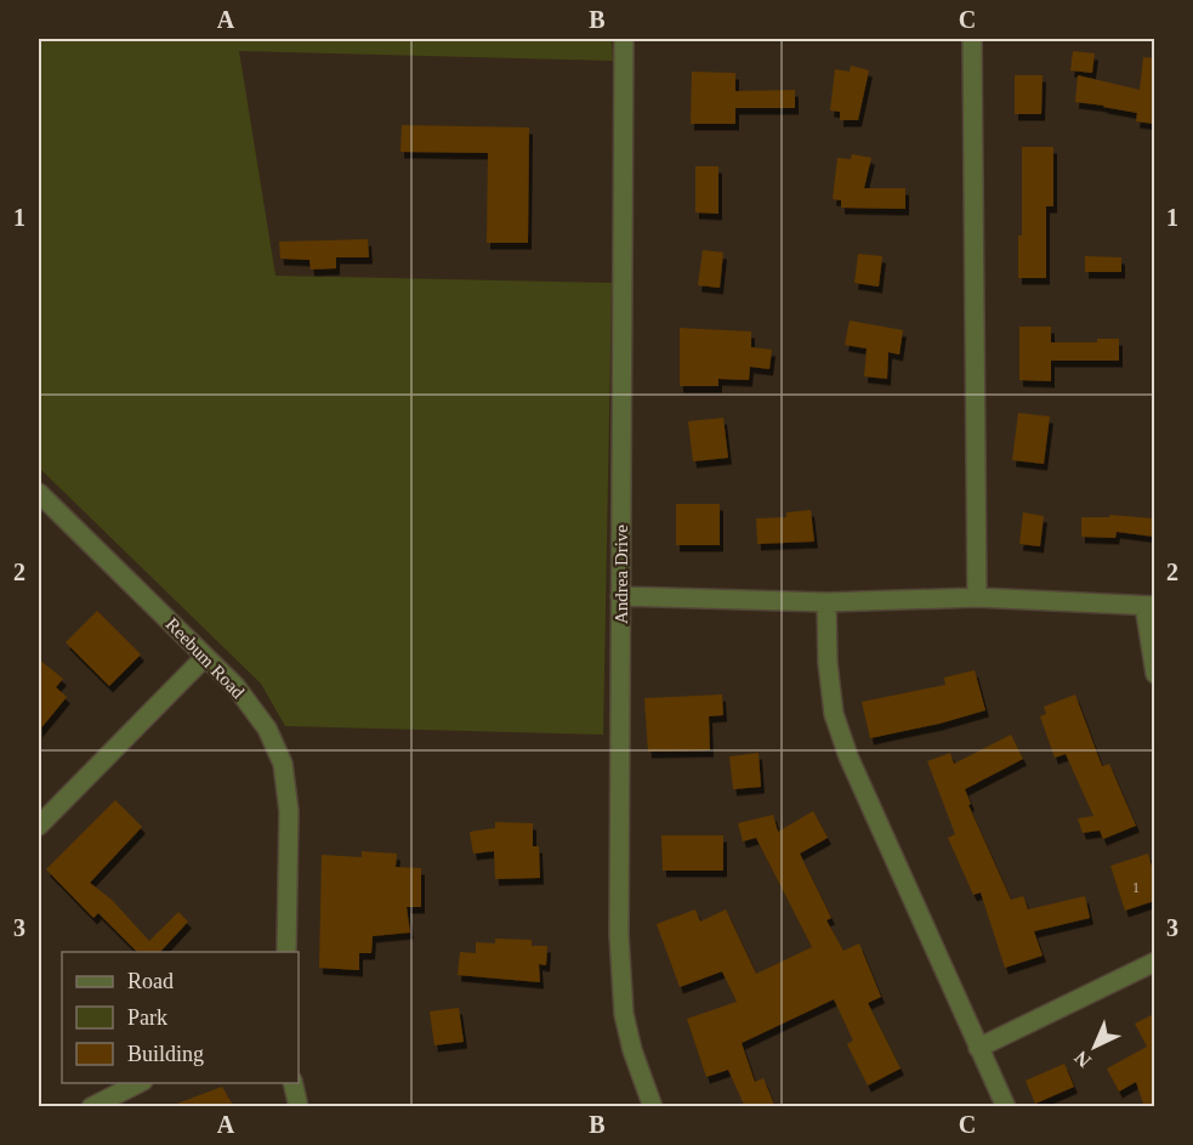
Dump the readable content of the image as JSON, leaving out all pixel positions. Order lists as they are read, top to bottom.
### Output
{
  "streets": {
    "street": ["Andrea Drive", "Reebum Road"]
  },
  "house_numbers": ["1"],
  "legend": ["Road", "Park", "Building"],
  "north": "bottom left",
  "grid": {
    "columns": ["A", "B", "C"],
    "rows": ["1", "2", "3"]
  }
}
